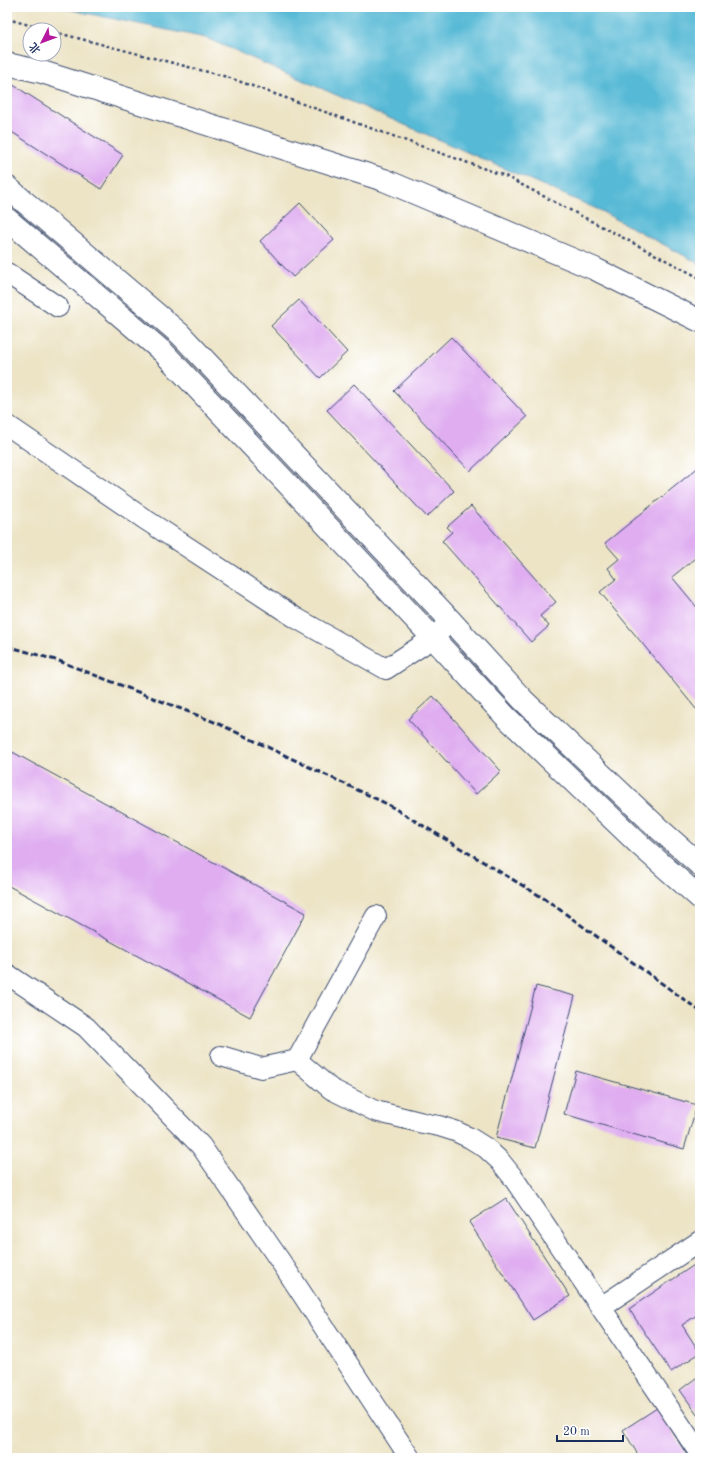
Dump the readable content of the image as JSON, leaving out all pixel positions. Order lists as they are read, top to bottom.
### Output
{
  "scale_bar": "20 m",
  "north": "bottom left"
}
